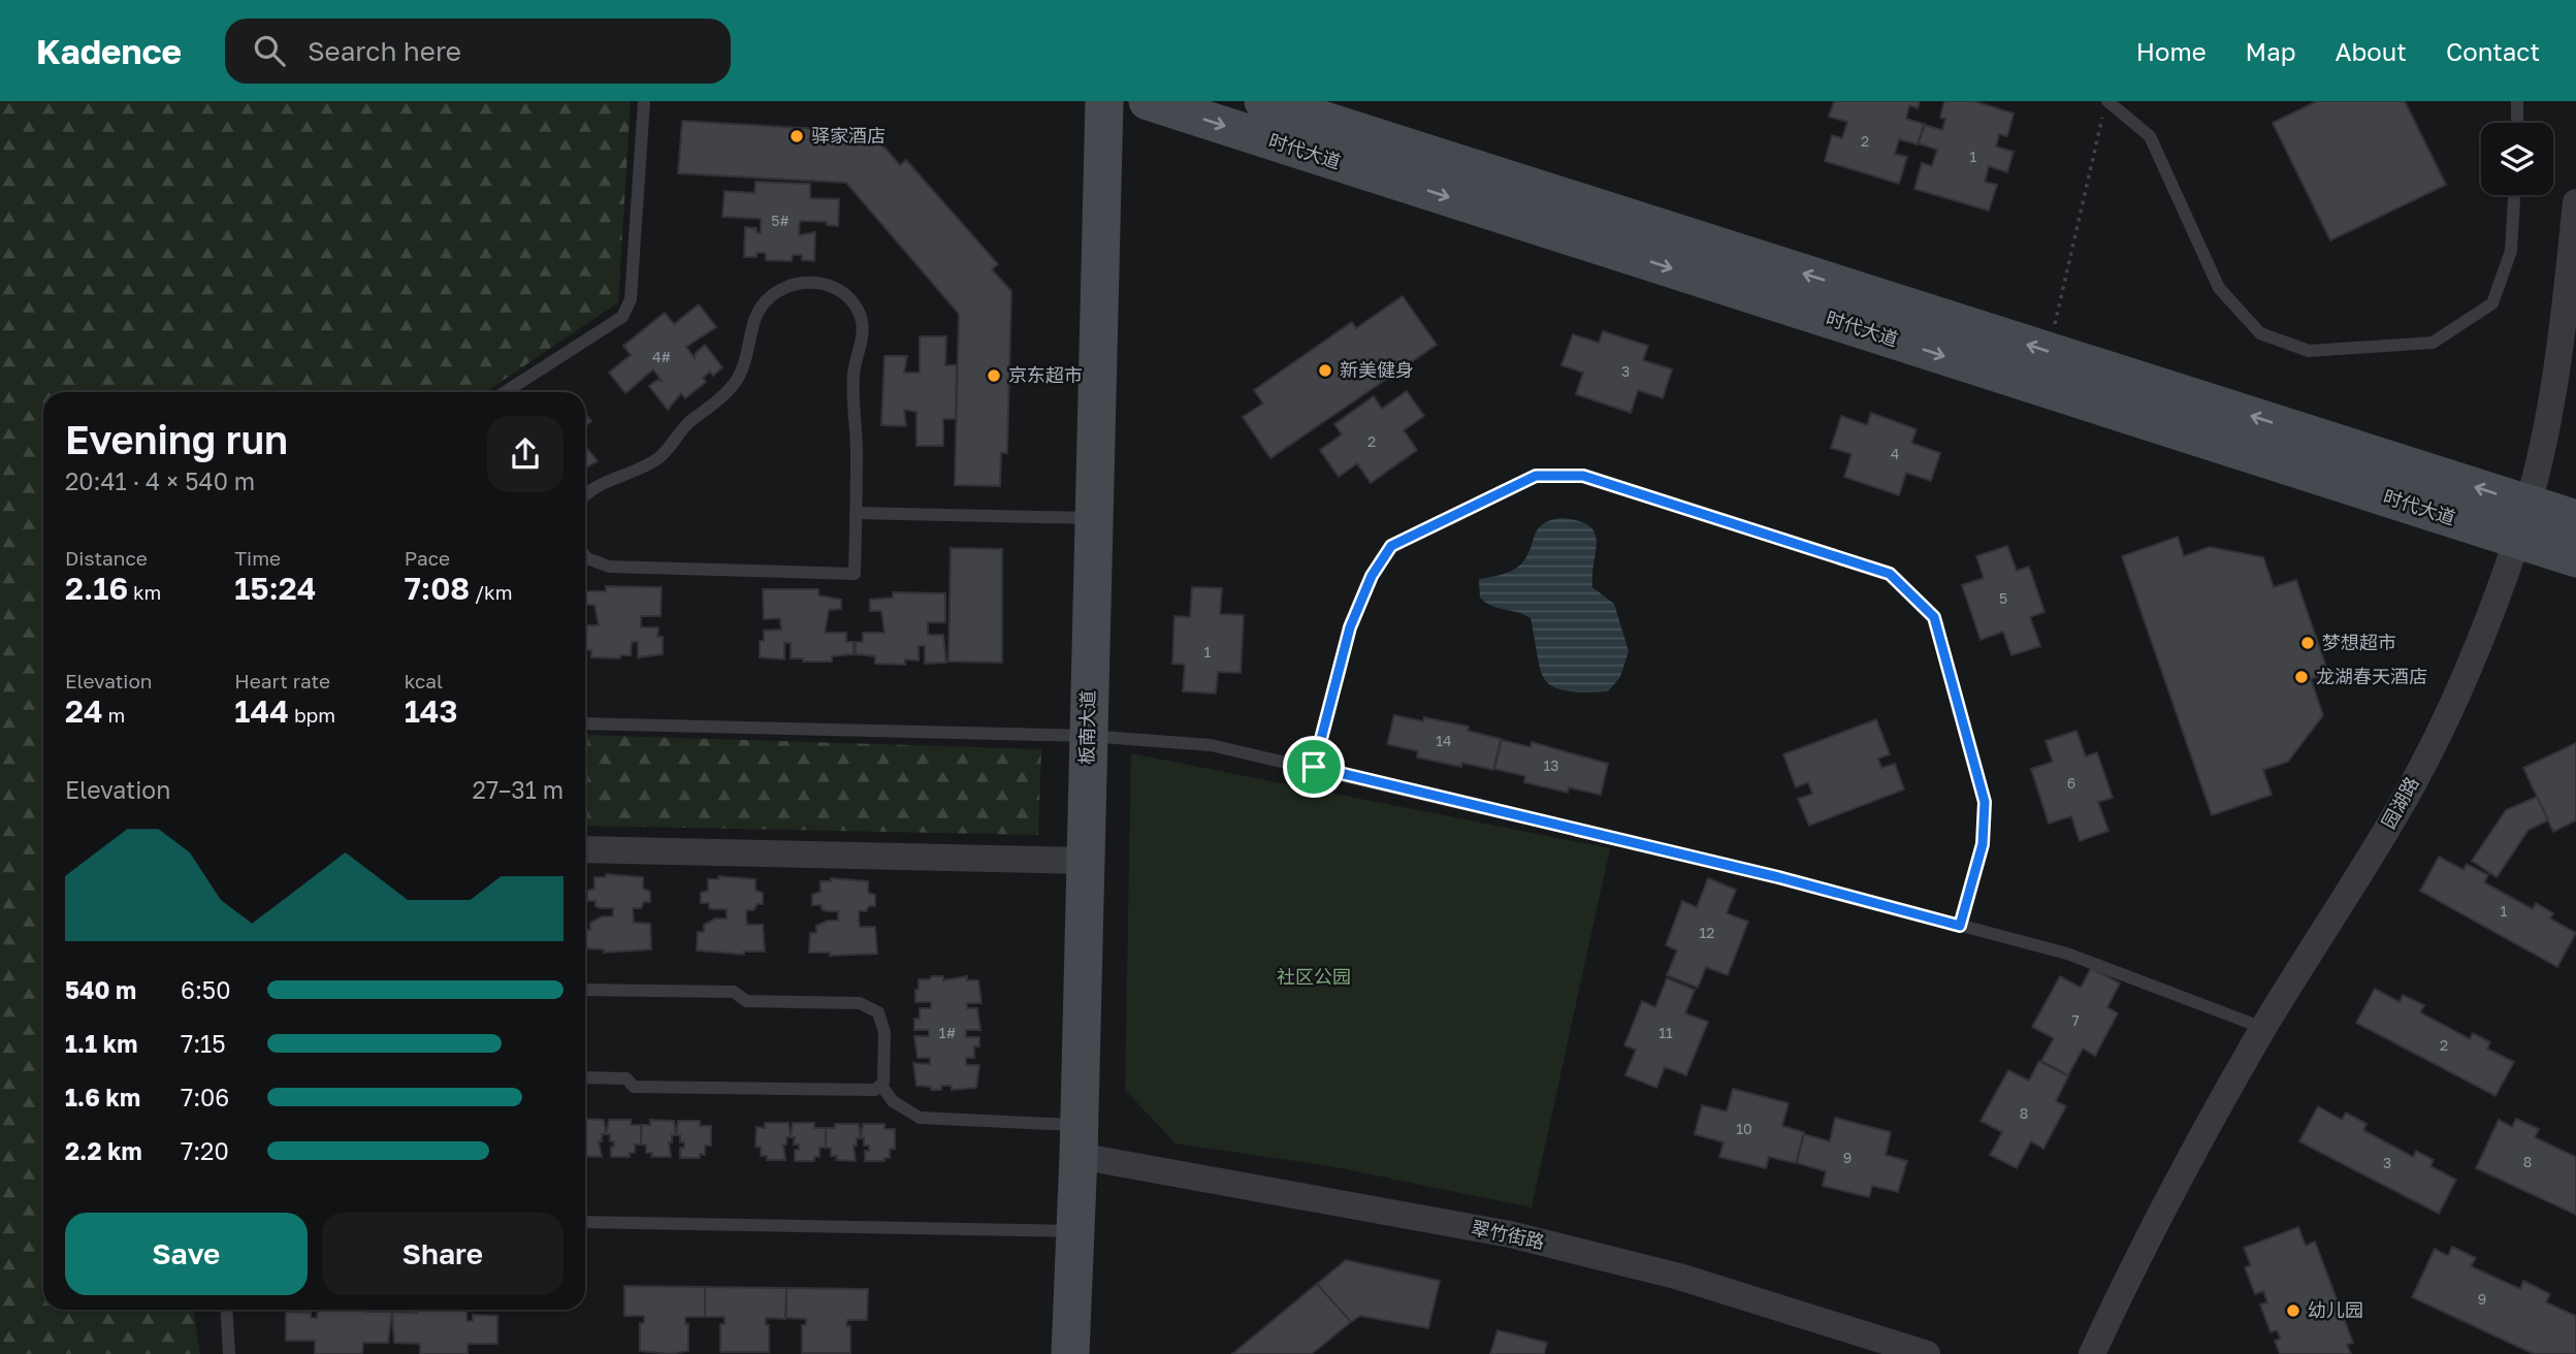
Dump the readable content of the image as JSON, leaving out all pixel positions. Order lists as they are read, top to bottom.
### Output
{
  "streets": {
    "main road": ["时代大道", "板南大道"],
    "street": ["园湖路", "翠竹街路"]
  },
  "crossings": [
    ["时代大道", "园湖路"],
    ["板南大道", "翠竹街路"]
  ],
  "parks": ["社区公园"],
  "places": [
    "驿家酒店",
    "新美健身",
    "京东超市",
    "梦想超市",
    "龙湖春天酒店",
    "幼儿园"
  ],
  "house_numbers": [
    "2",
    "1",
    "5#",
    "4#",
    "3",
    "2",
    "4",
    "5",
    "1",
    "14",
    "13",
    "6",
    "1",
    "12",
    "7",
    "1#",
    "11",
    "2",
    "8",
    "10",
    "9",
    "8",
    "3",
    "9"
  ],
  "page": {
    "header": "Kadence",
    "search": "Search here",
    "nav": [
      "Home",
      "Map",
      "About",
      "Contact"
    ],
    "heading": ["Evening run", "20:41 · 4 × 540 m"],
    "stats": [
      ["Distance", "2.16 km"],
      ["Time", "15:24"],
      ["Pace", "7:08 /km"],
      ["Elevation", "24 m"],
      ["Heart rate", "144 bpm"],
      ["kcal", "143"]
    ],
    "chart": ["Elevation", "27–31 m"],
    "list": [
      {
        "name": "540 m",
        "note": "6:50"
      },
      {
        "name": "1.1 km",
        "note": "7:15"
      },
      {
        "name": "1.6 km",
        "note": "7:06"
      },
      {
        "name": "2.2 km",
        "note": "7:20"
      }
    ],
    "buttons": ["Save", "Share"]
  }
}
